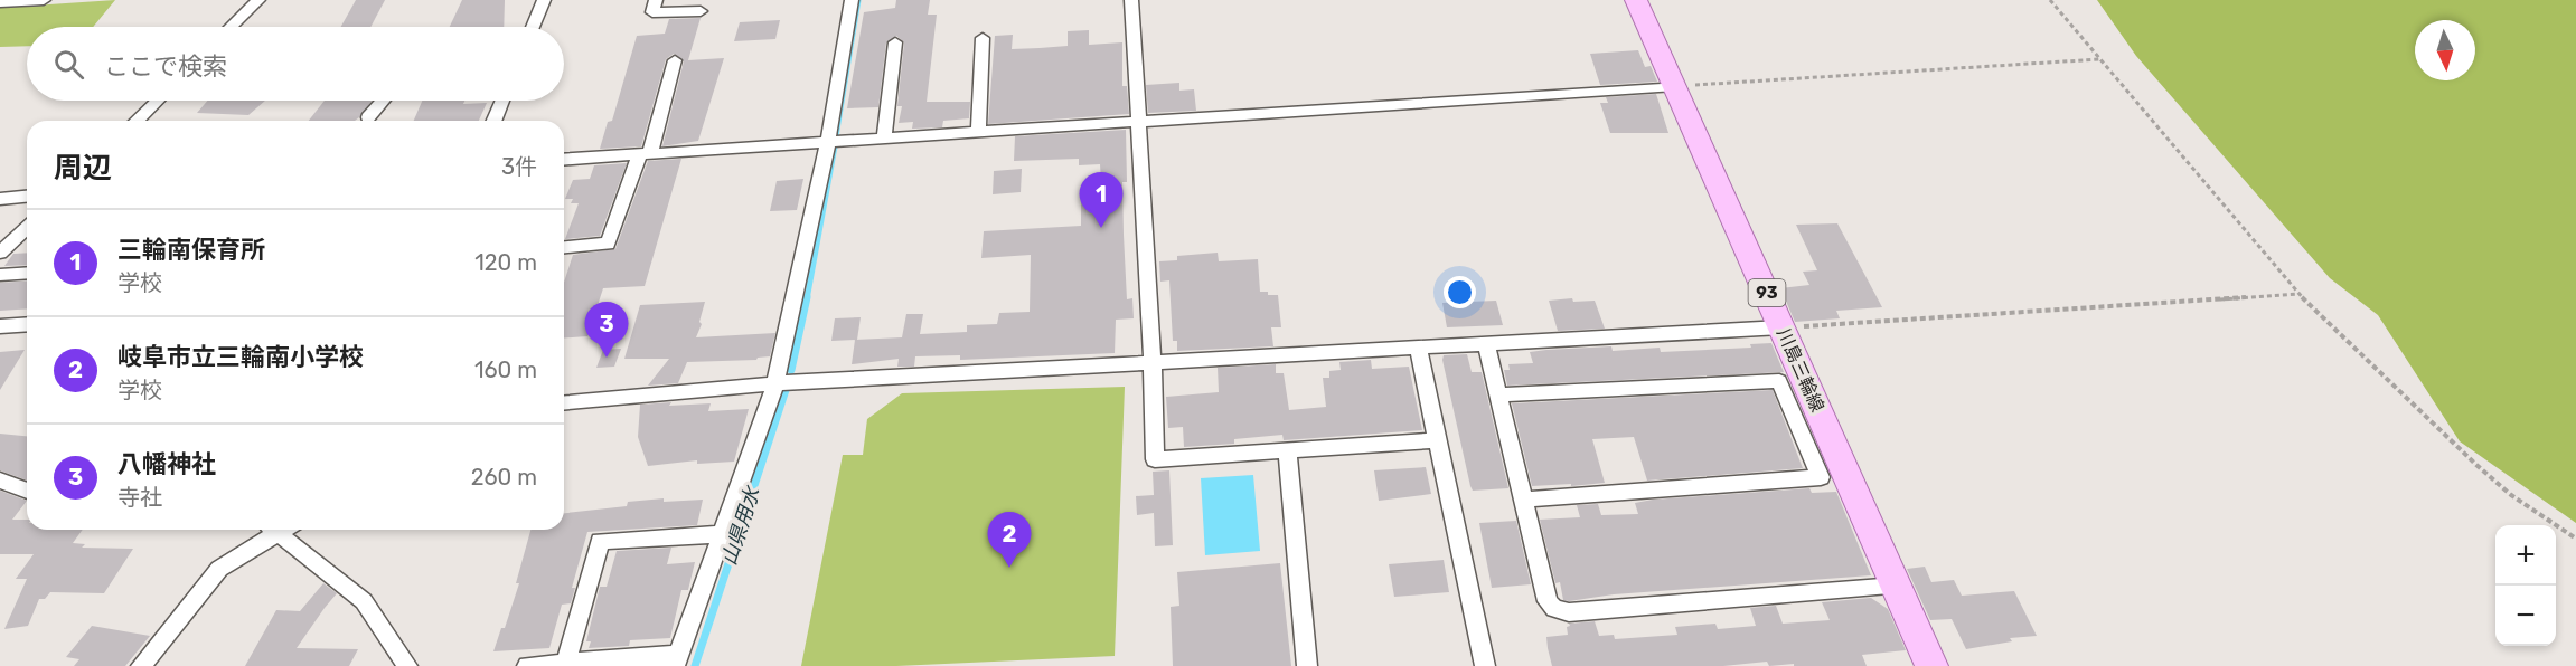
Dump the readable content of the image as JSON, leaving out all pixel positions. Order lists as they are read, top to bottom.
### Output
{
  "streets": {
    "main road": ["93", "川島三輪線"]
  },
  "water": ["山県用水"],
  "north": "bottom",
  "page": {
    "search": "ここで検索",
    "heading": ["周辺", "3件"],
    "pins": ["1", "3", "2"],
    "list": [
      {
        "mark": "1",
        "name": "三輪南保育所",
        "note": "学校",
        "value": "120 m"
      },
      {
        "mark": "2",
        "name": "岐阜市立三輪南小学校",
        "note": "学校",
        "value": "160 m"
      },
      {
        "mark": "3",
        "name": "八幡神社",
        "note": "寺社",
        "value": "260 m"
      }
    ],
    "map_buttons": ["+", "−"]
  }
}
